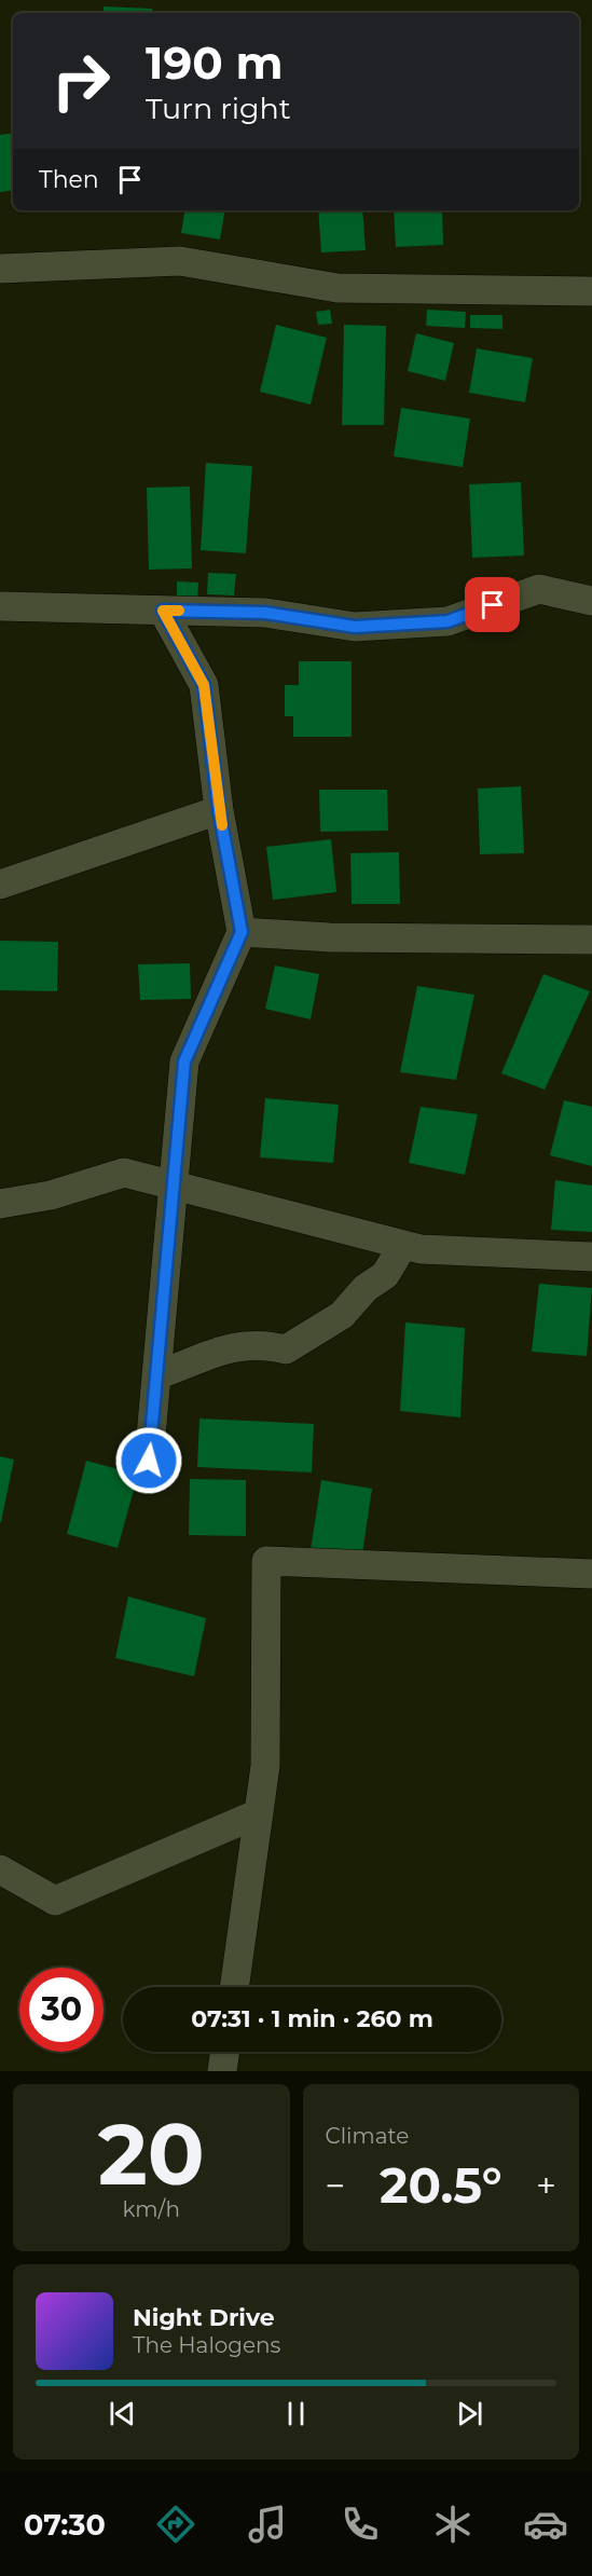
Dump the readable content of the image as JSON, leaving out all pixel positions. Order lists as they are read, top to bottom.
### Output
{
  "page": {
    "turn": ["190 m", "Turn right"],
    "then": "Then",
    "limit": "30",
    "trip": "07:31 · 1 min · 260 m",
    "tile": [
      ["20", "km/h"],
      "Climate"
    ],
    "heat": ["−", "20.5°", "+"],
    "song": ["Night Drive", "The Halogens"],
    "tabs": "07:30"
  }
}
